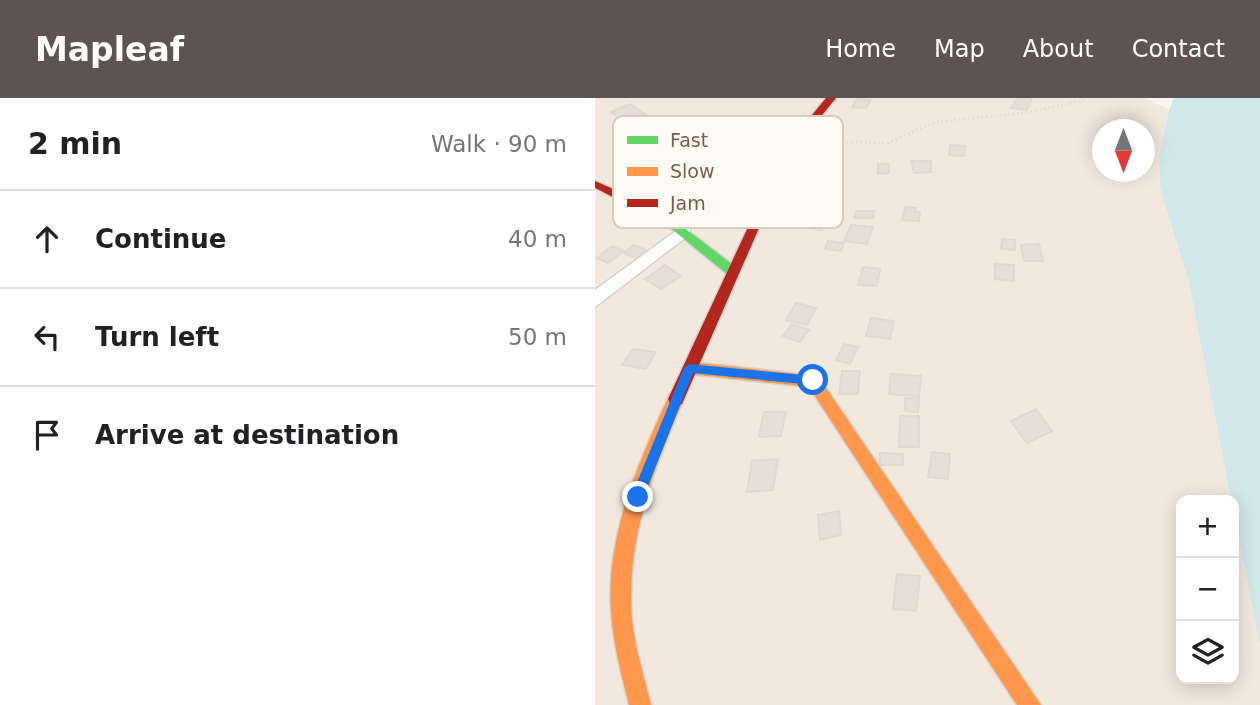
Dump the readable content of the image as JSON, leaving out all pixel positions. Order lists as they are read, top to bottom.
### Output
{
  "legend": ["Fast", "Slow", "Jam"],
  "north": "bottom",
  "page": {
    "header": "Mapleaf",
    "nav": [
      "Home",
      "Map",
      "About",
      "Contact"
    ],
    "heading": ["2 min", "Walk · 90 m"],
    "list": [
      ["Continue", "40 m"],
      ["Turn left", "50 m"],
      "Arrive at destination"
    ],
    "map_buttons": ["+", "−"]
  }
}
